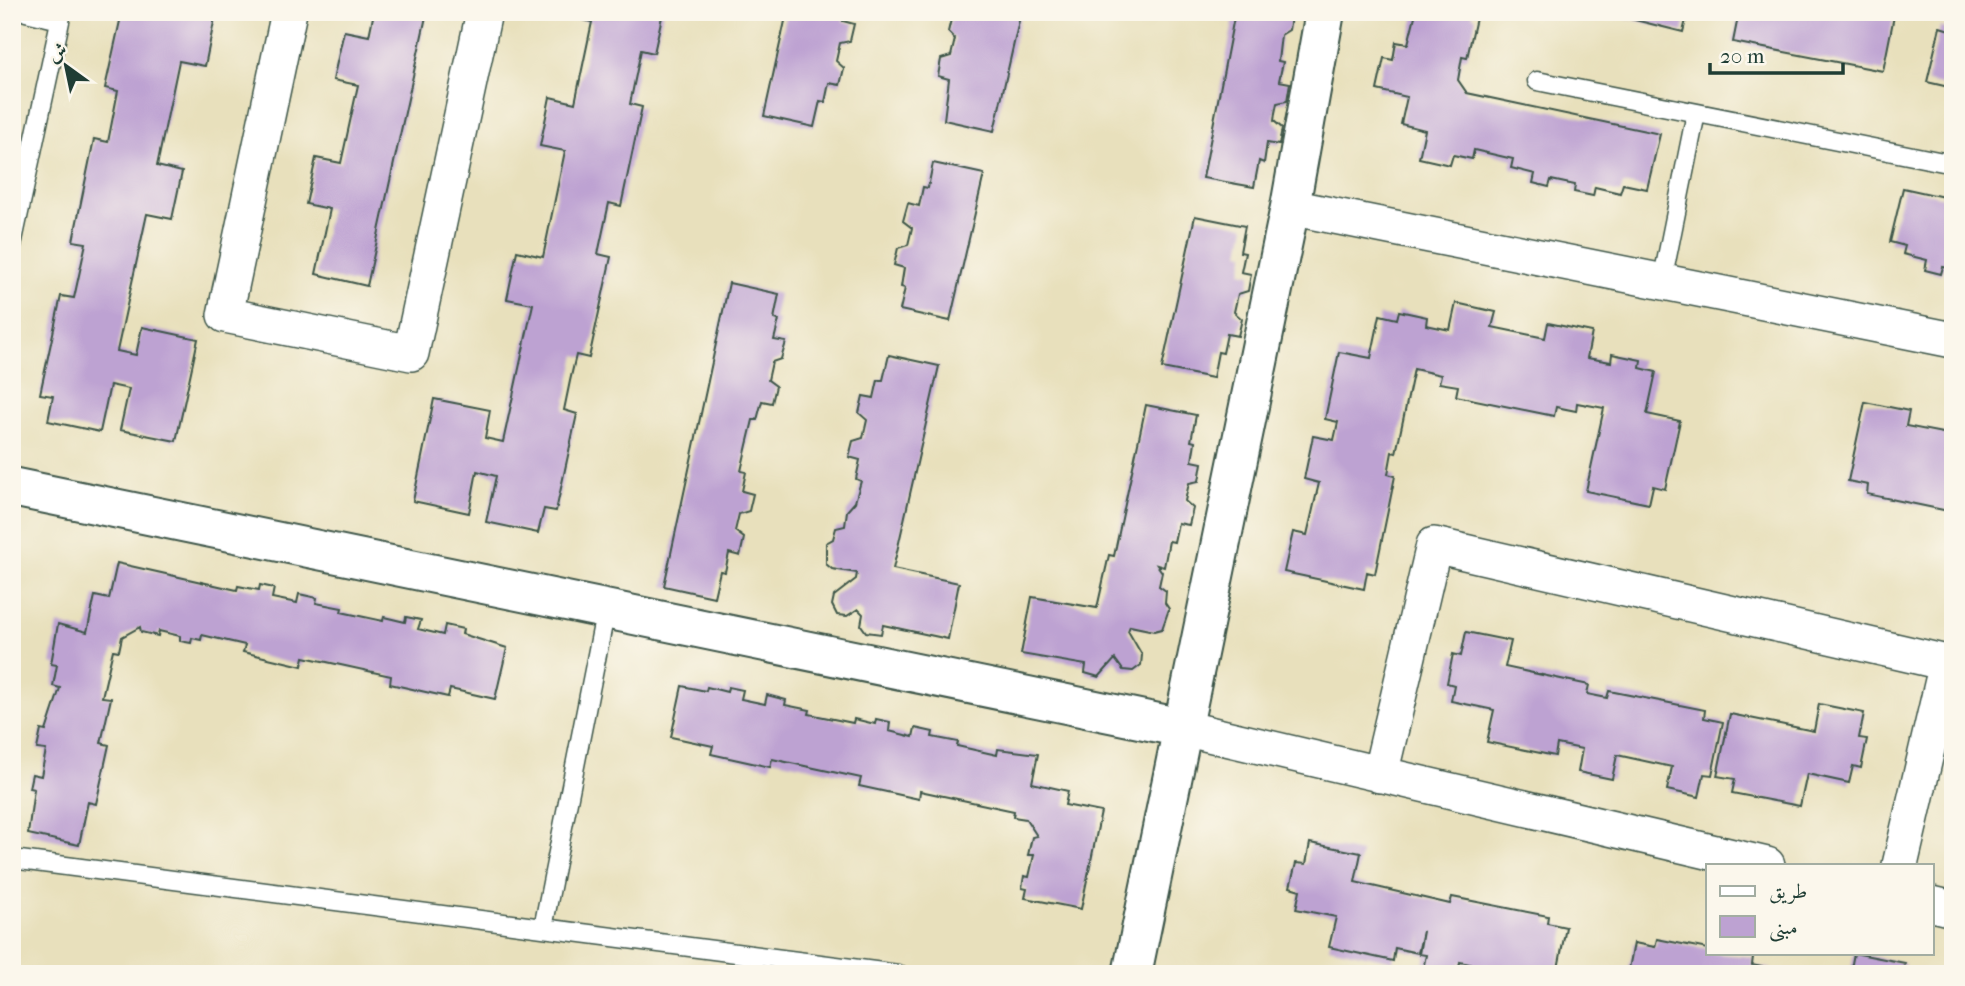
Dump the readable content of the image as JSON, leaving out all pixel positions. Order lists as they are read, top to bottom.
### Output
{
  "legend": ["طريق", "مبنى"],
  "scale_bar": "20 m",
  "north": "top left"
}
